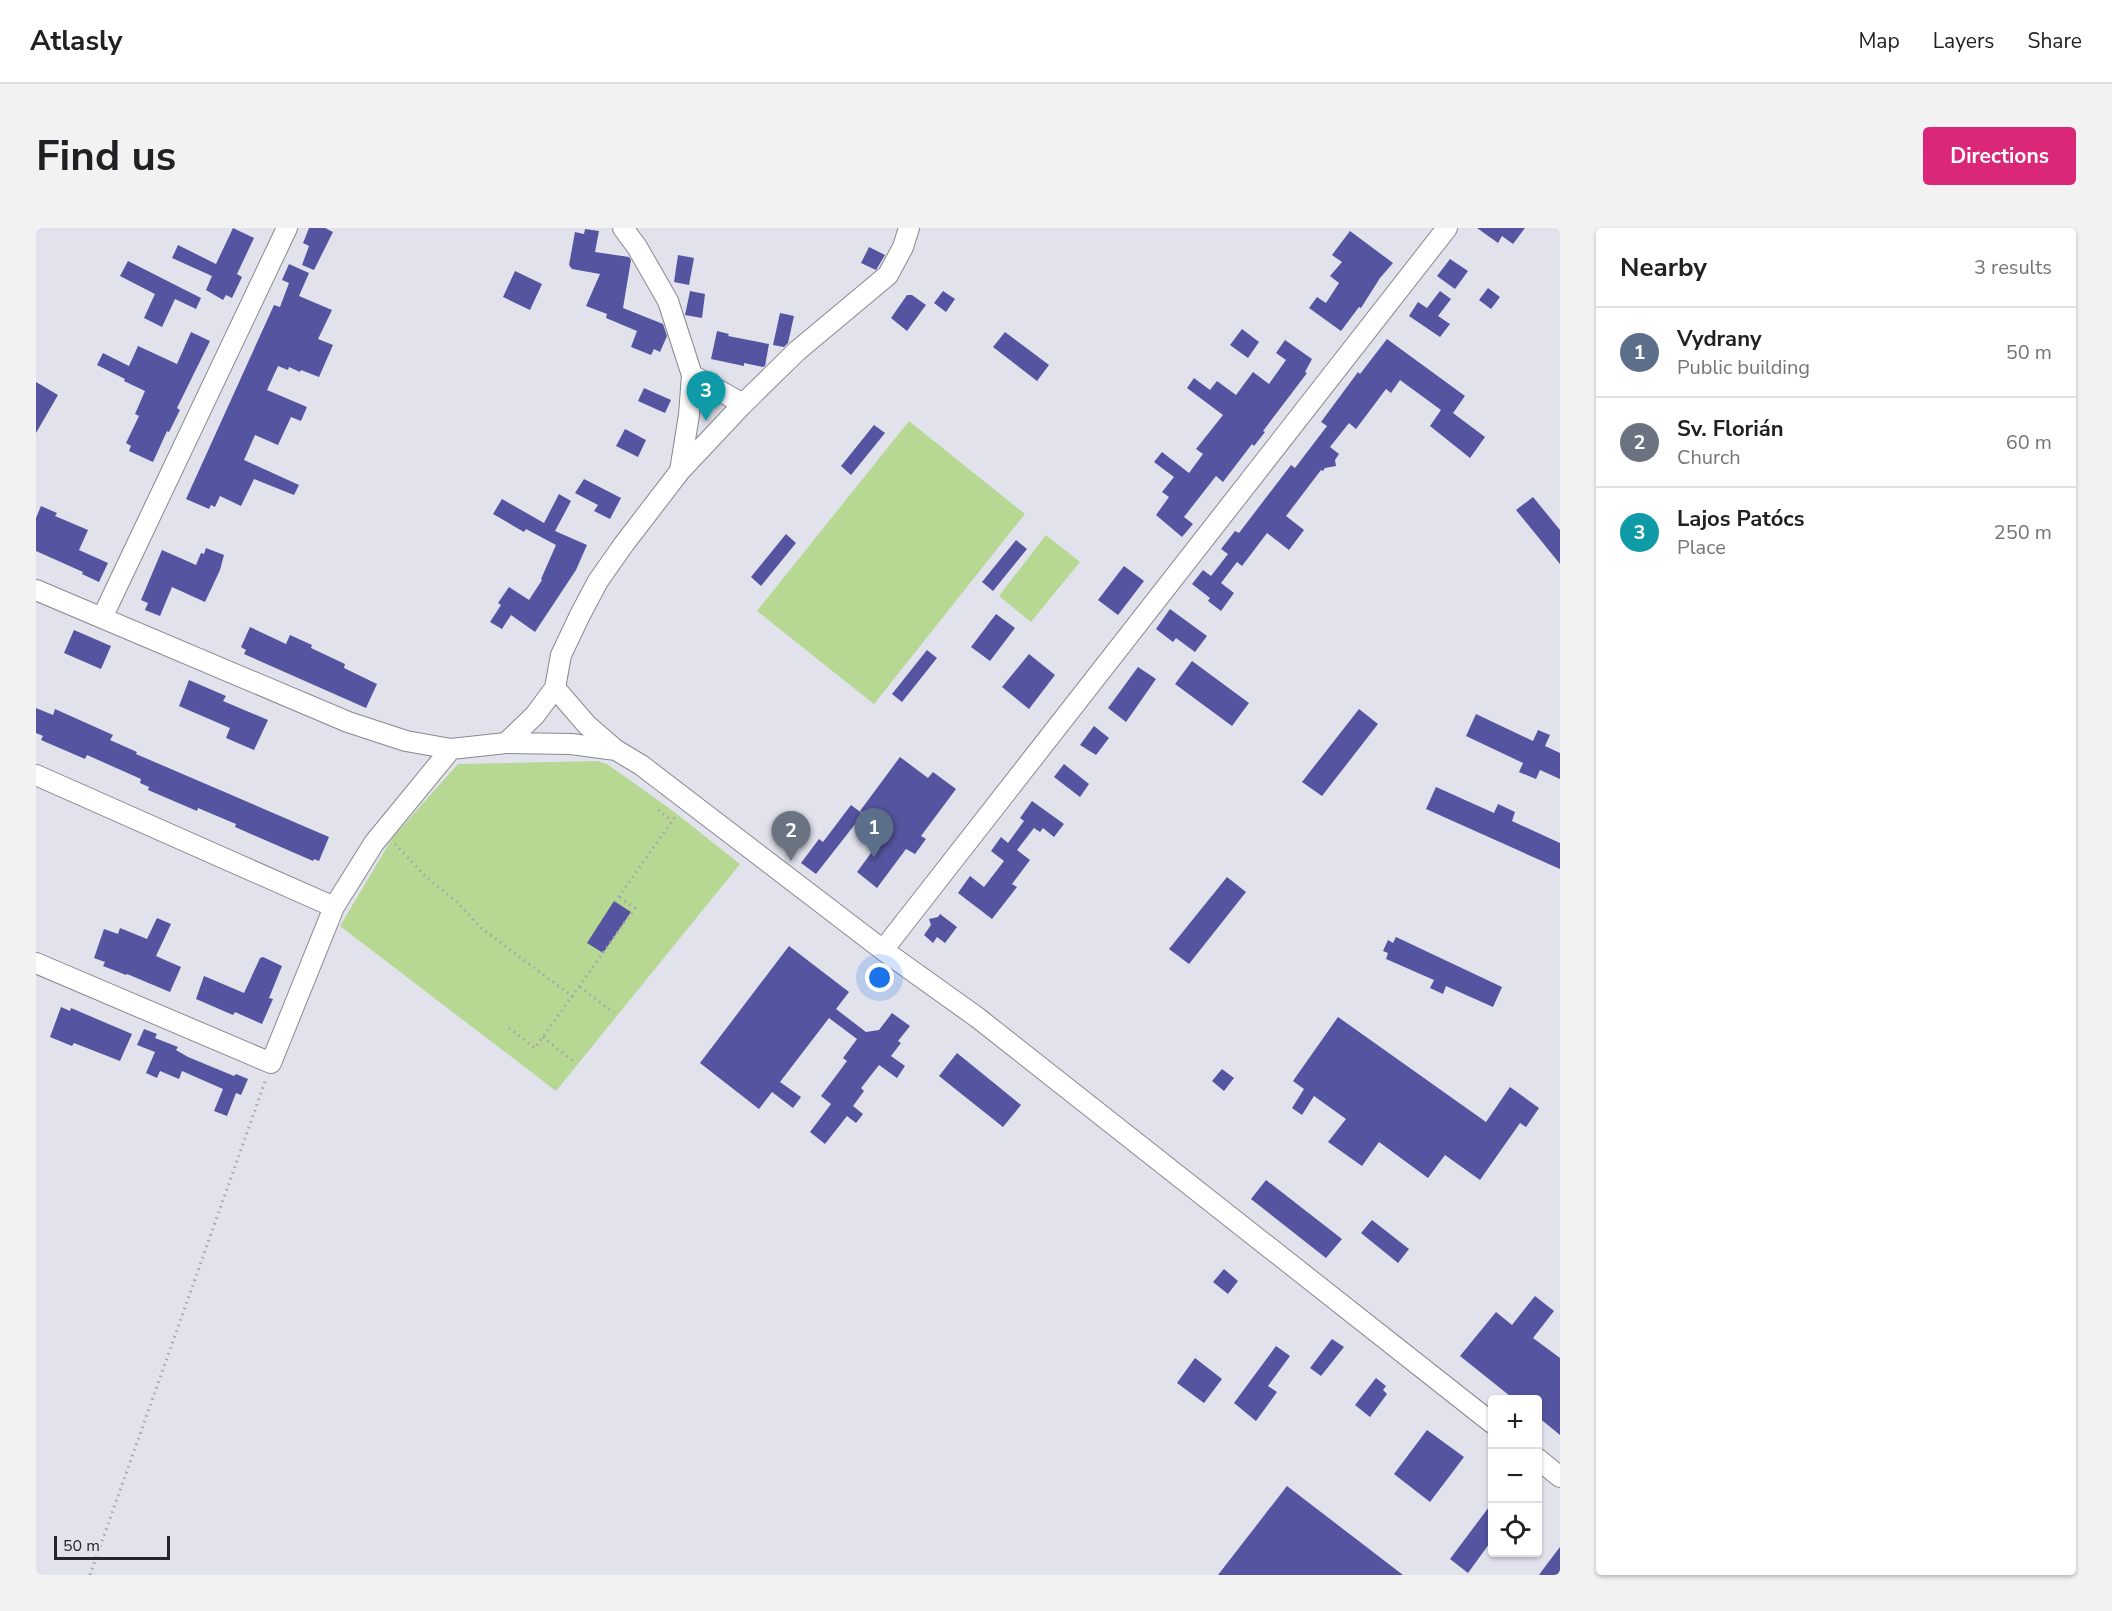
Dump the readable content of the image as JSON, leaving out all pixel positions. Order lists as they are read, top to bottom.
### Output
{
  "scale_bar": "50 m",
  "page": {
    "header": "Atlasly",
    "nav": ["Map", "Layers", "Share"],
    "buttons": "Directions",
    "title": "Find us",
    "heading": ["Nearby", "3 results"],
    "list": [
      {
        "mark": "1",
        "name": "Vydrany",
        "note": "Public building",
        "value": "50 m"
      },
      {
        "mark": "2",
        "name": "Sv. Florián",
        "note": "Church",
        "value": "60 m"
      },
      {
        "mark": "3",
        "name": "Lajos Patócs",
        "note": "Place",
        "value": "250 m"
      }
    ],
    "pins": ["3", "1", "2"],
    "map_buttons": ["+", "−"],
    "scale": "50 m"
  }
}
